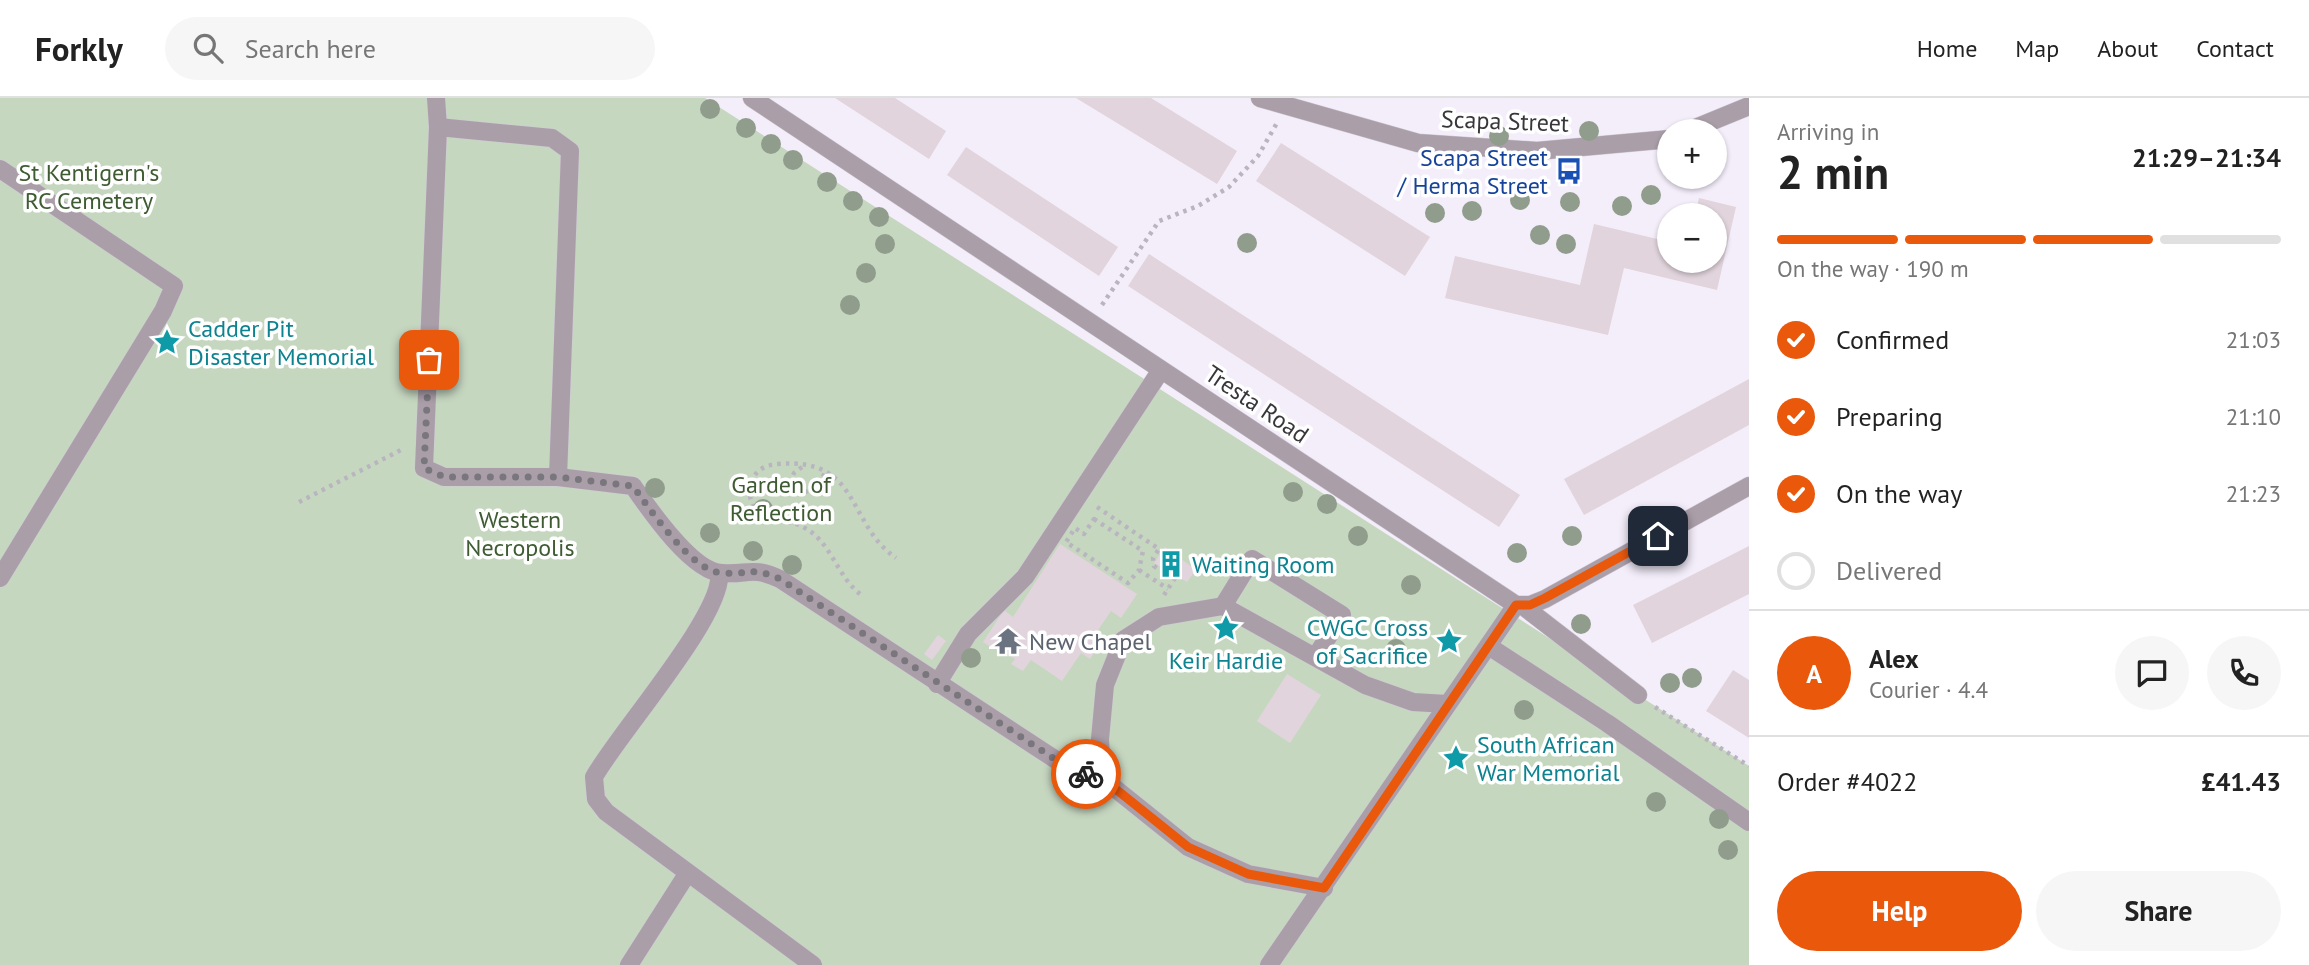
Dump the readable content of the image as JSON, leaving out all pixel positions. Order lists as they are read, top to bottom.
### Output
{
  "streets": {
    "street": ["Scapa Street", "Tresta Road"]
  },
  "parks": ["St Kentigern's RC Cemetery", "Garden of Reflection", "Western Necropolis"],
  "places": {
    "bus stop": ["Scapa Street / Herma Street"],
    "place": [
      "Cadder Pit Disaster Memorial",
      "Keir Hardie",
      "CWGC Cross of Sacrifice",
      "South African War Memorial"
    ],
    "building": ["Waiting Room"],
    "temple": ["New Chapel"]
  },
  "page": {
    "header": "Forkly",
    "search": "Search here",
    "nav": [
      "Home",
      "Map",
      "About",
      "Contact"
    ],
    "heading": ["2 min", "Arriving in", "21:29–21:34"],
    "panel": [
      "Alex",
      "Courier · 4.4",
      "Order #4022",
      "£41.43"
    ],
    "map_buttons": ["+", "−"],
    "bar": "On the way · 190 m",
    "list": [
      ["Confirmed", "21:03"],
      ["Preparing", "21:10"],
      ["On the way", "21:23"],
      "Delivered"
    ],
    "round": "A",
    "buttons": ["Help", "Share"]
  }
}
